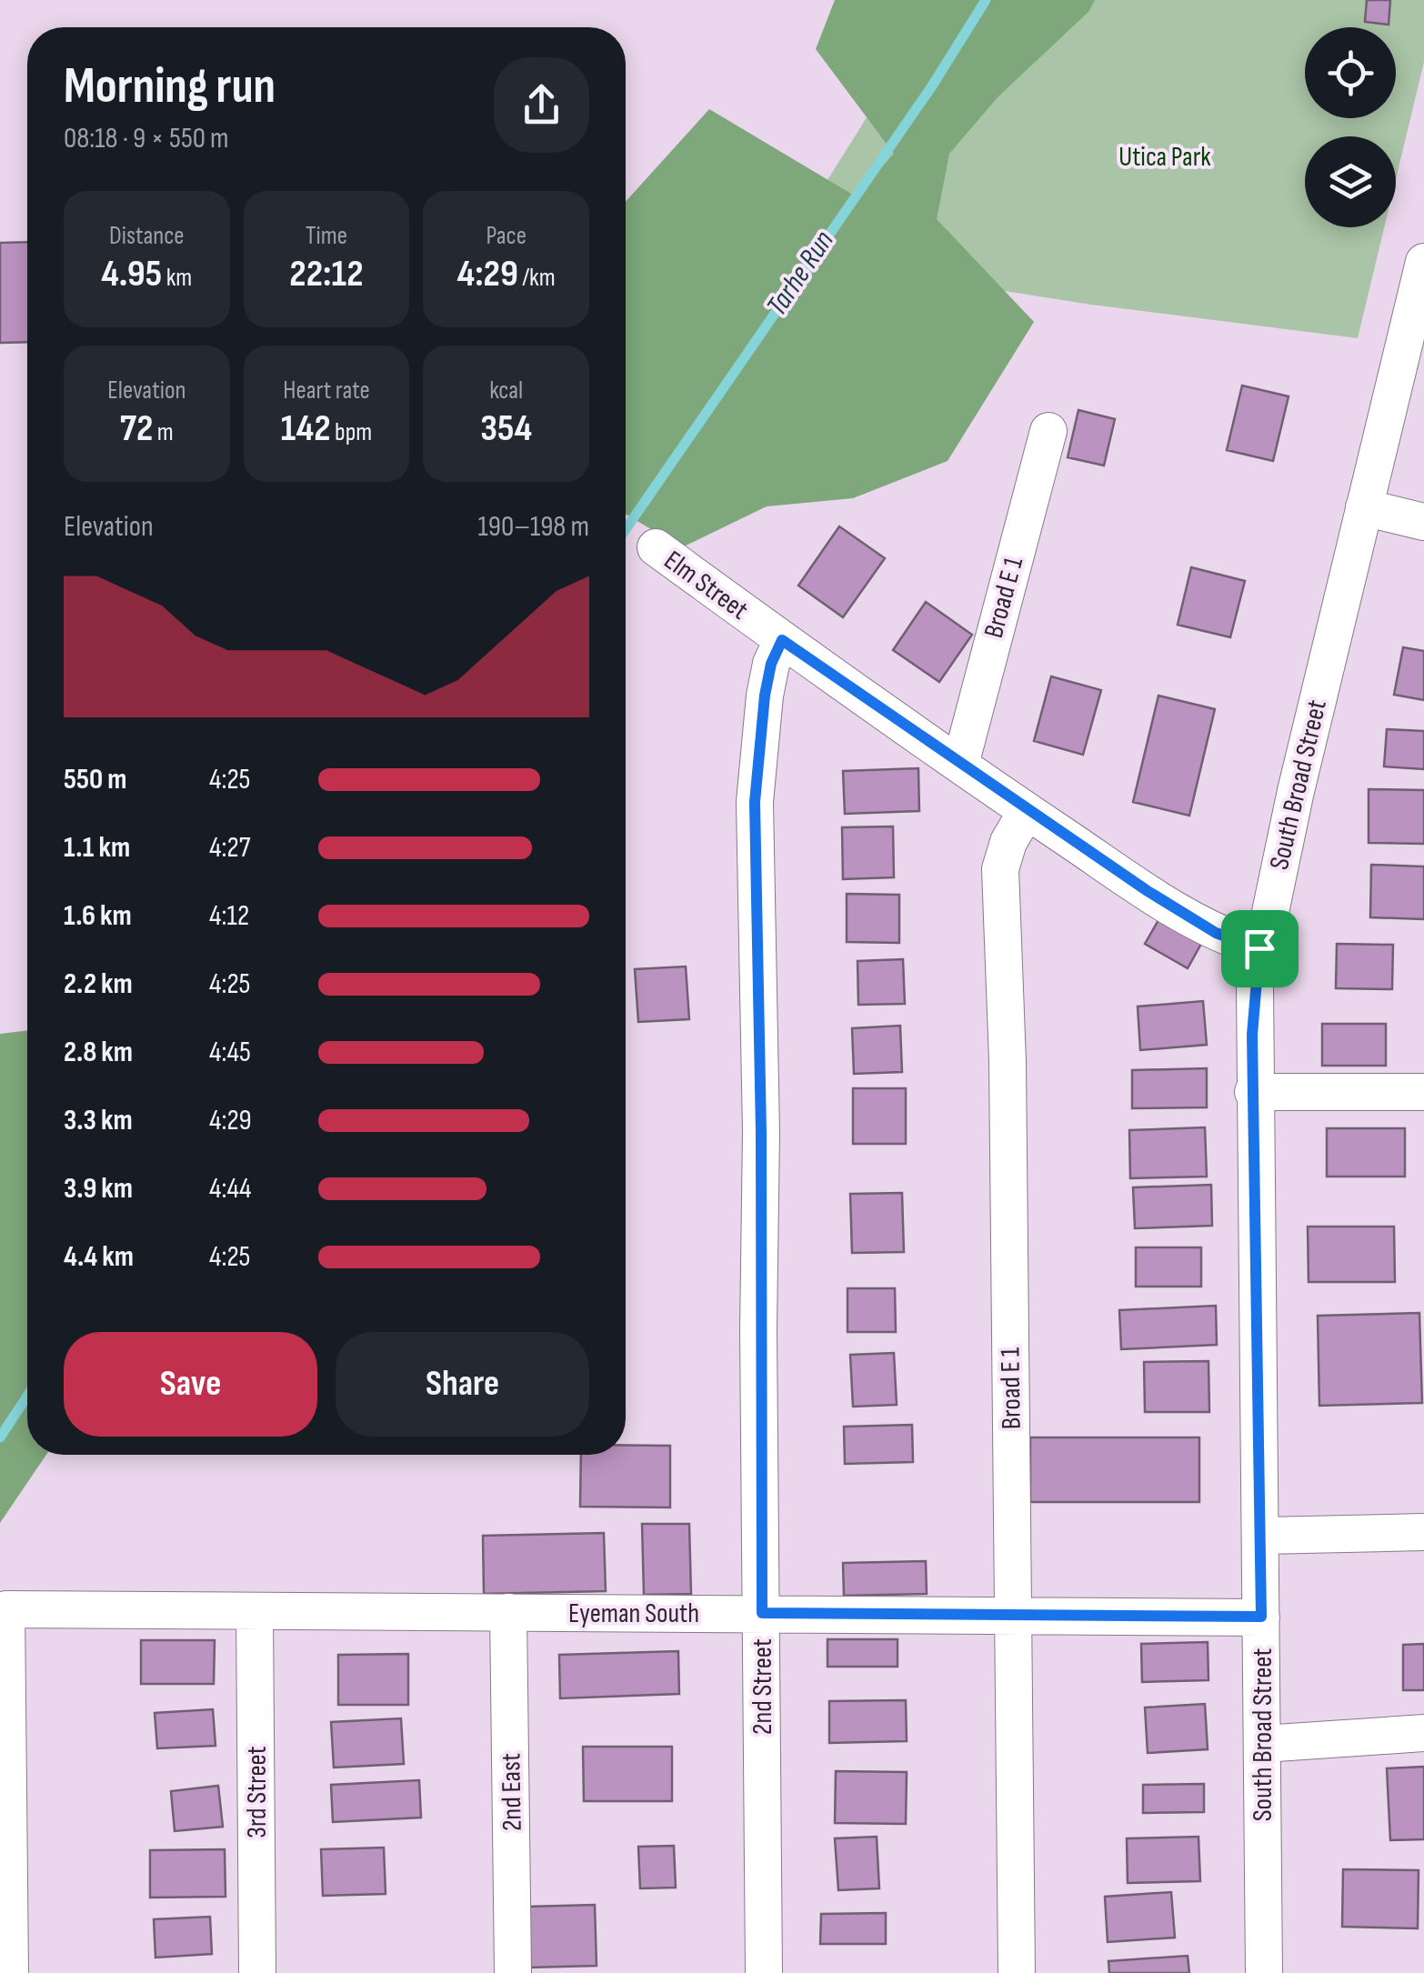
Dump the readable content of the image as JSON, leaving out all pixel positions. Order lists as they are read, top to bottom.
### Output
{
  "streets": {
    "street": [
      "Elm Street",
      "Broad E 1",
      "South Broad Street",
      "Eyeman South",
      "2nd Street",
      "3rd Street",
      "2nd East"
    ]
  },
  "crossings": [
    ["Elm Street", "Broad E 1"],
    ["Elm Street", "South Broad Street"],
    ["Elm Street", "2nd Street"],
    ["Broad E 1", "Eyeman South"],
    ["South Broad Street", "Eyeman South"],
    ["Eyeman South", "2nd Street"],
    ["Eyeman South", "3rd Street"],
    ["Eyeman South", "2nd East"]
  ],
  "water": ["Tarhe Run"],
  "parks": ["Utica Park"],
  "page": {
    "heading": ["Morning run", "08:18 · 9 × 550 m"],
    "stats": [
      ["Distance", "4.95 km"],
      ["Time", "22:12"],
      ["Pace", "4:29 /km"],
      ["Elevation", "72 m"],
      ["Heart rate", "142 bpm"],
      ["kcal", "354"]
    ],
    "chart": ["Elevation", "190–198 m"],
    "list": [
      {
        "name": "550 m",
        "note": "4:25"
      },
      {
        "name": "1.1 km",
        "note": "4:27"
      },
      {
        "name": "1.6 km",
        "note": "4:12"
      },
      {
        "name": "2.2 km",
        "note": "4:25"
      },
      {
        "name": "2.8 km",
        "note": "4:45"
      },
      {
        "name": "3.3 km",
        "note": "4:29"
      },
      {
        "name": "3.9 km",
        "note": "4:44"
      },
      {
        "name": "4.4 km",
        "note": "4:25"
      }
    ],
    "buttons": ["Save", "Share"]
  }
}
